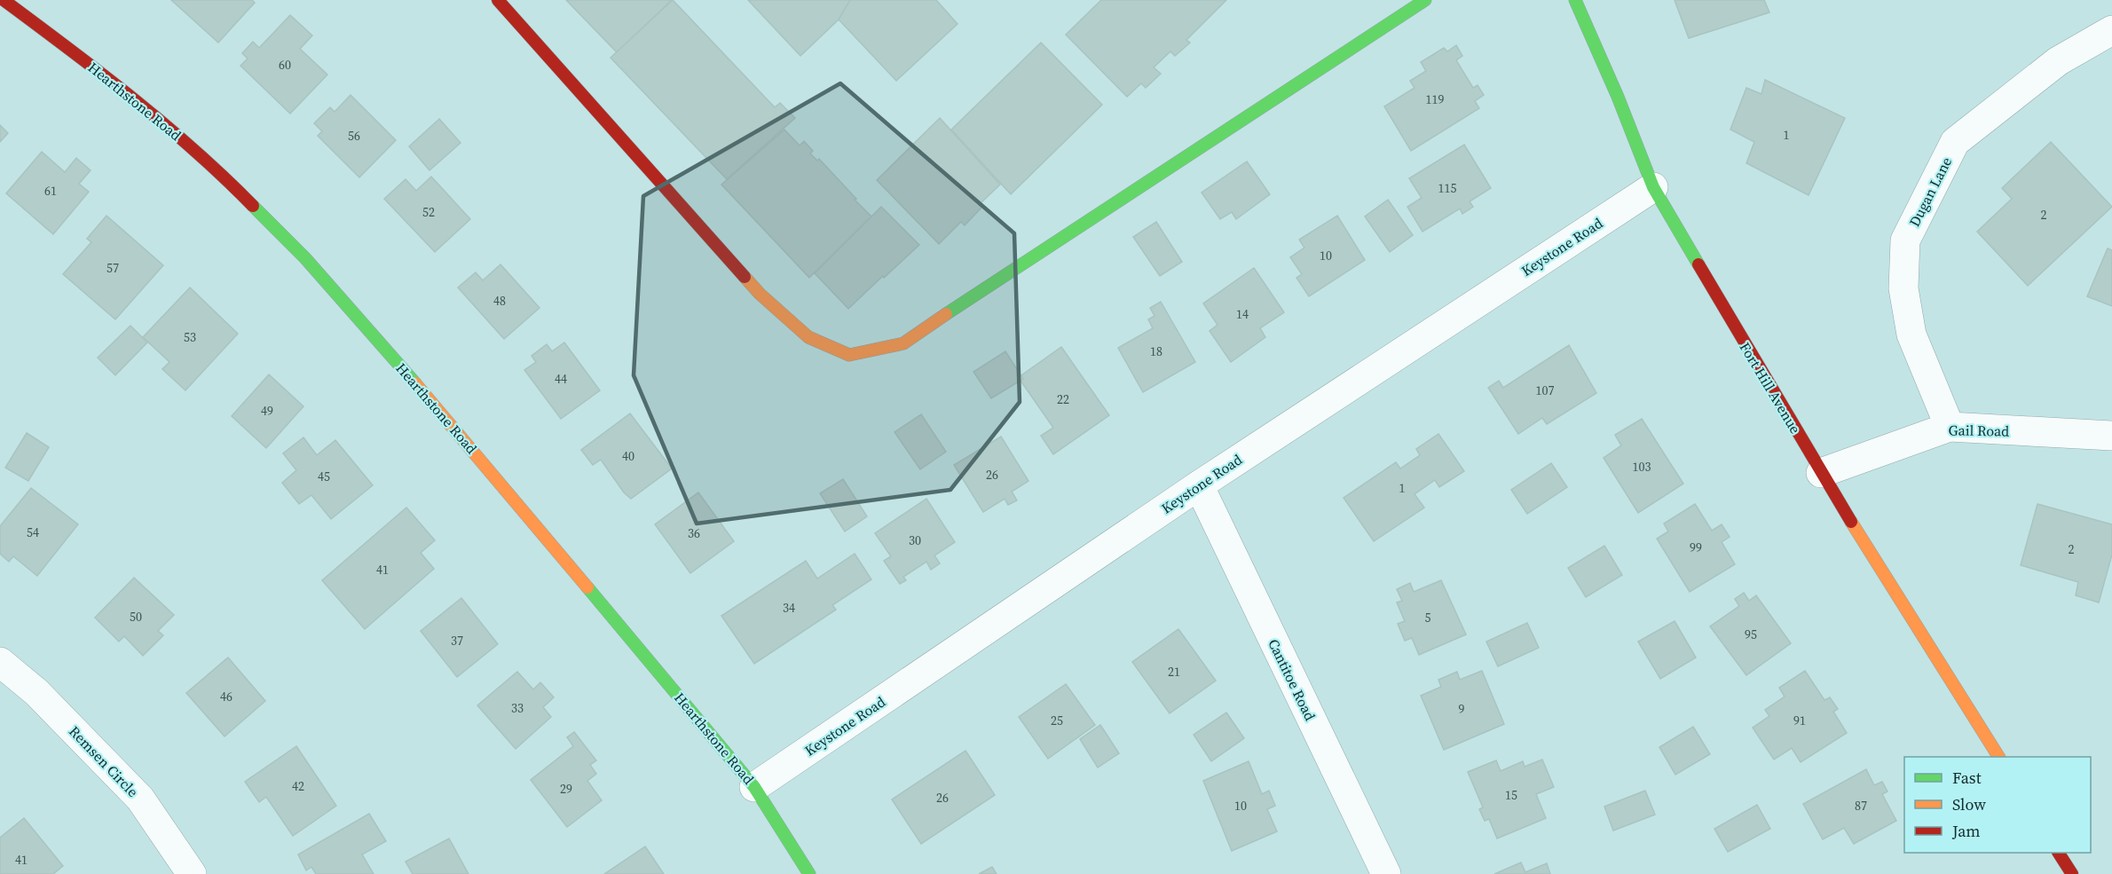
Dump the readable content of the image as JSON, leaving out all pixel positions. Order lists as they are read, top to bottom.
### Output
{
  "streets": {
    "street": [
      "Hearthstone Road",
      "Dugan Lane",
      "Keystone Road",
      "Fort Hill Avenue",
      "Gail Road",
      "Cantitoe Road",
      "Remsen Circle"
    ]
  },
  "crossings": [
    ["Hearthstone Road", "Keystone Road"],
    ["Dugan Lane", "Gail Road"],
    ["Keystone Road", "Fort Hill Avenue"],
    ["Keystone Road", "Cantitoe Road"],
    ["Fort Hill Avenue", "Gail Road"]
  ],
  "house_numbers": [
    "60",
    "119",
    "1",
    "56",
    "115",
    "61",
    "52",
    "2",
    "10",
    "57",
    "48",
    "14",
    "53",
    "18",
    "44",
    "107",
    "22",
    "49",
    "40",
    "103",
    "26",
    "45",
    "1",
    "54",
    "36",
    "30",
    "99",
    "2",
    "41",
    "34",
    "50",
    "5",
    "95",
    "37",
    "21",
    "46",
    "33",
    "9",
    "25",
    "91",
    "42",
    "29",
    "15",
    "26",
    "10",
    "87",
    "41"
  ],
  "legend": ["Fast", "Slow", "Jam"]
}
